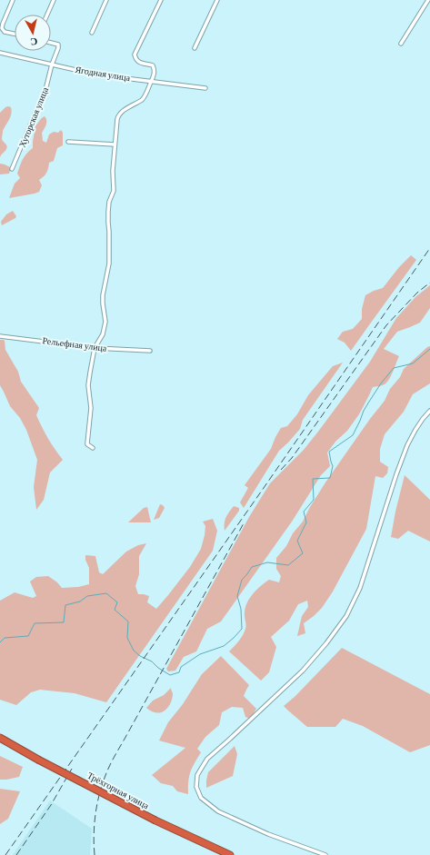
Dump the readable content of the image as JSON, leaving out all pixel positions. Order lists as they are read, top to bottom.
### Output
{
  "streets": {
    "highway": ["Трёхгорная улица"],
    "street": ["Ягодная улица", "Хуторская улица", "Рельефная улица"]
  },
  "crossings": [
    ["Ягодная улица", "Хуторская улица"]
  ],
  "north": "bottom"
}
